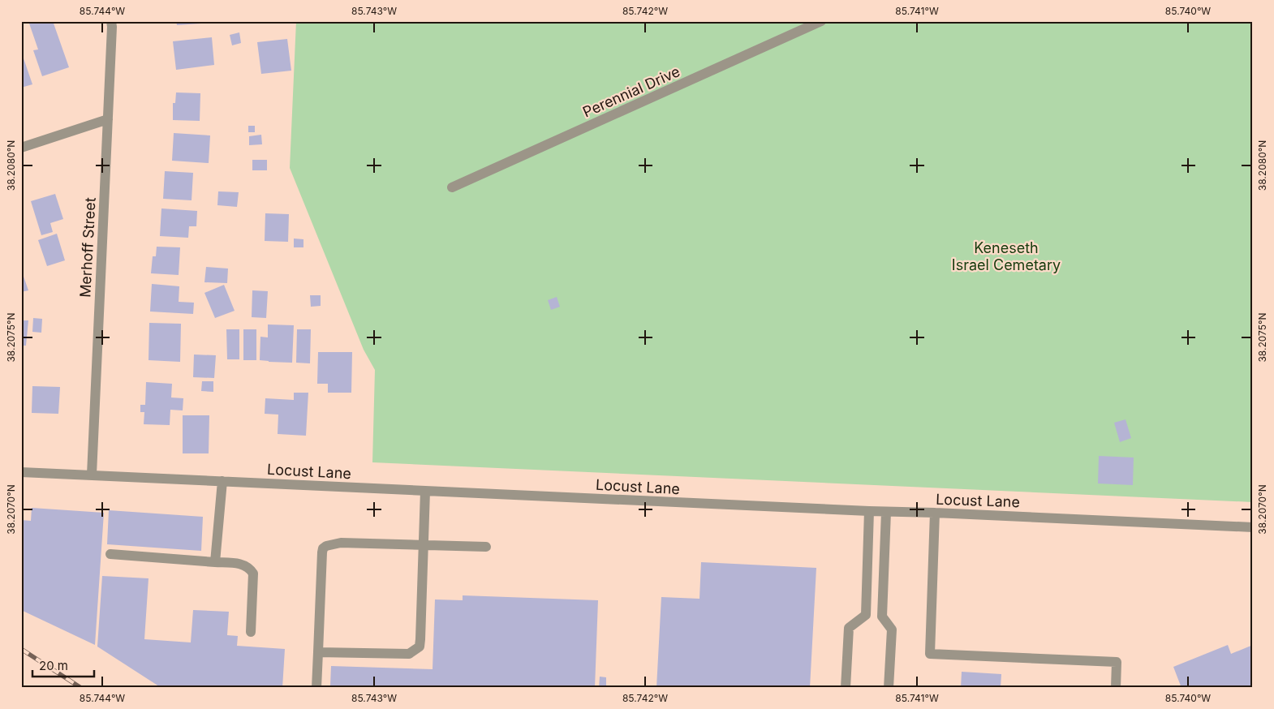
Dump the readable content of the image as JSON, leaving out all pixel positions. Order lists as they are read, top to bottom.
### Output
{
  "streets": {
    "street": ["Perennial Drive", "Merhoff Street", "Locust Lane"]
  },
  "crossings": [
    ["Merhoff Street", "Locust Lane"]
  ],
  "parks": ["Keneseth Israel Cemetary"],
  "scale_bar": "20 m",
  "coordinates": [
    "85.744°W",
    "85.743°W",
    "85.742°W",
    "85.741°W",
    "85.740°W",
    "38.2080°N",
    "38.2075°N",
    "38.2070°N"
  ]
}
